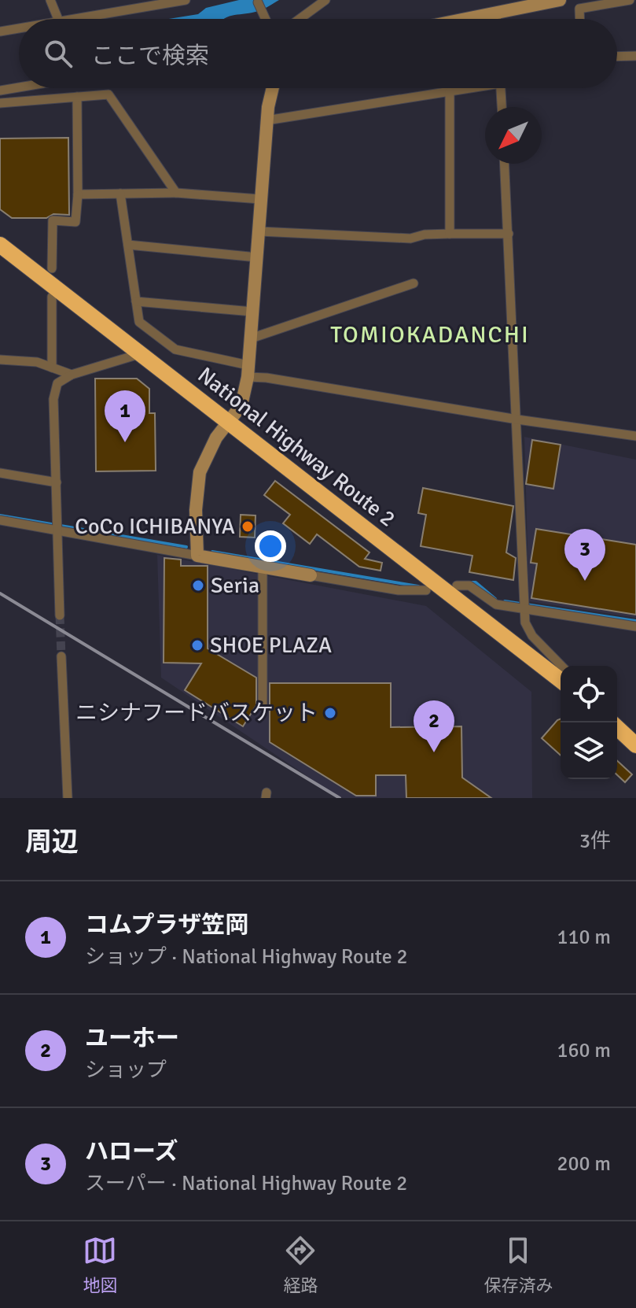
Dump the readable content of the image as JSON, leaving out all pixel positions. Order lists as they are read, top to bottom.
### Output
{
  "streets": {
    "highway": ["National Highway Route 2"]
  },
  "districts": ["TOMIOKADANCHI"],
  "places": [
    "CoCo ICHIBANYA",
    "Seria",
    "SHOE PLAZA",
    "ニシナフードバスケット"
  ],
  "north": "bottom left",
  "page": {
    "search": "ここで検索",
    "pins": ["1", "3", "2"],
    "heading": ["周辺", "3件"],
    "list": [
      {
        "mark": "1",
        "name": "コムプラザ笠岡",
        "note": "ショップ · National Highway Route 2",
        "value": "110 m"
      },
      {
        "mark": "2",
        "name": "ユーホー",
        "note": "ショップ",
        "value": "160 m"
      },
      {
        "mark": "3",
        "name": "ハローズ",
        "note": "スーパー · National Highway Route 2",
        "value": "200 m"
      }
    ],
    "nav": ["地図", "経路", "保存済み"]
  }
}
